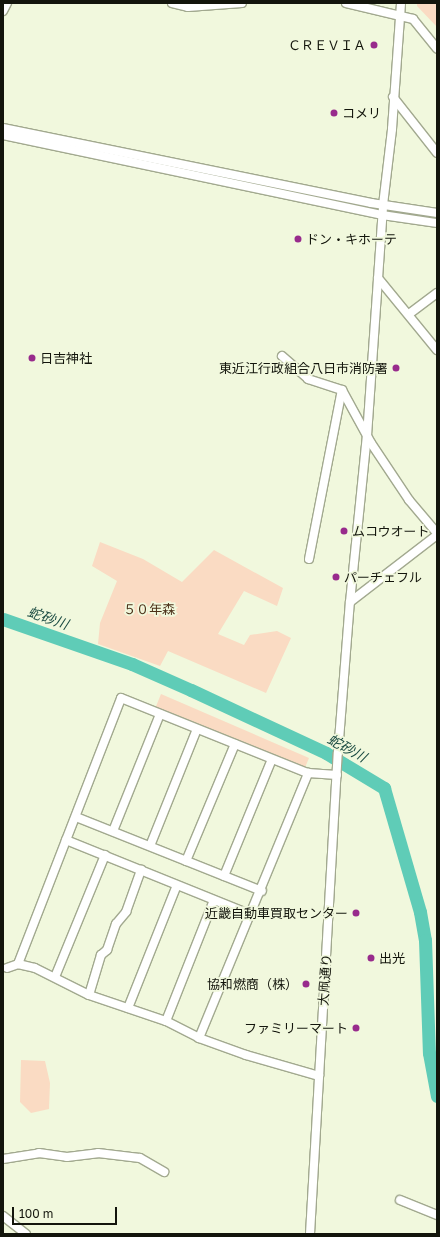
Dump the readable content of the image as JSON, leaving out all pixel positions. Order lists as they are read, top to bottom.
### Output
{
  "streets": {
    "street": ["大凧通り"]
  },
  "water": ["蛇砂川"],
  "parks": ["５０年森"],
  "places": [
    "ＣＲＥＶＩＡ",
    "コメリ",
    "ドン・キホーテ",
    "日吉神社",
    "東近江行政組合八日市消防署",
    "ムコウオート",
    "パーチェフル",
    "近畿自動車買取センター",
    "出光",
    "協和燃商（株）",
    "ファミリーマート"
  ],
  "scale_bar": "100 m"
}
